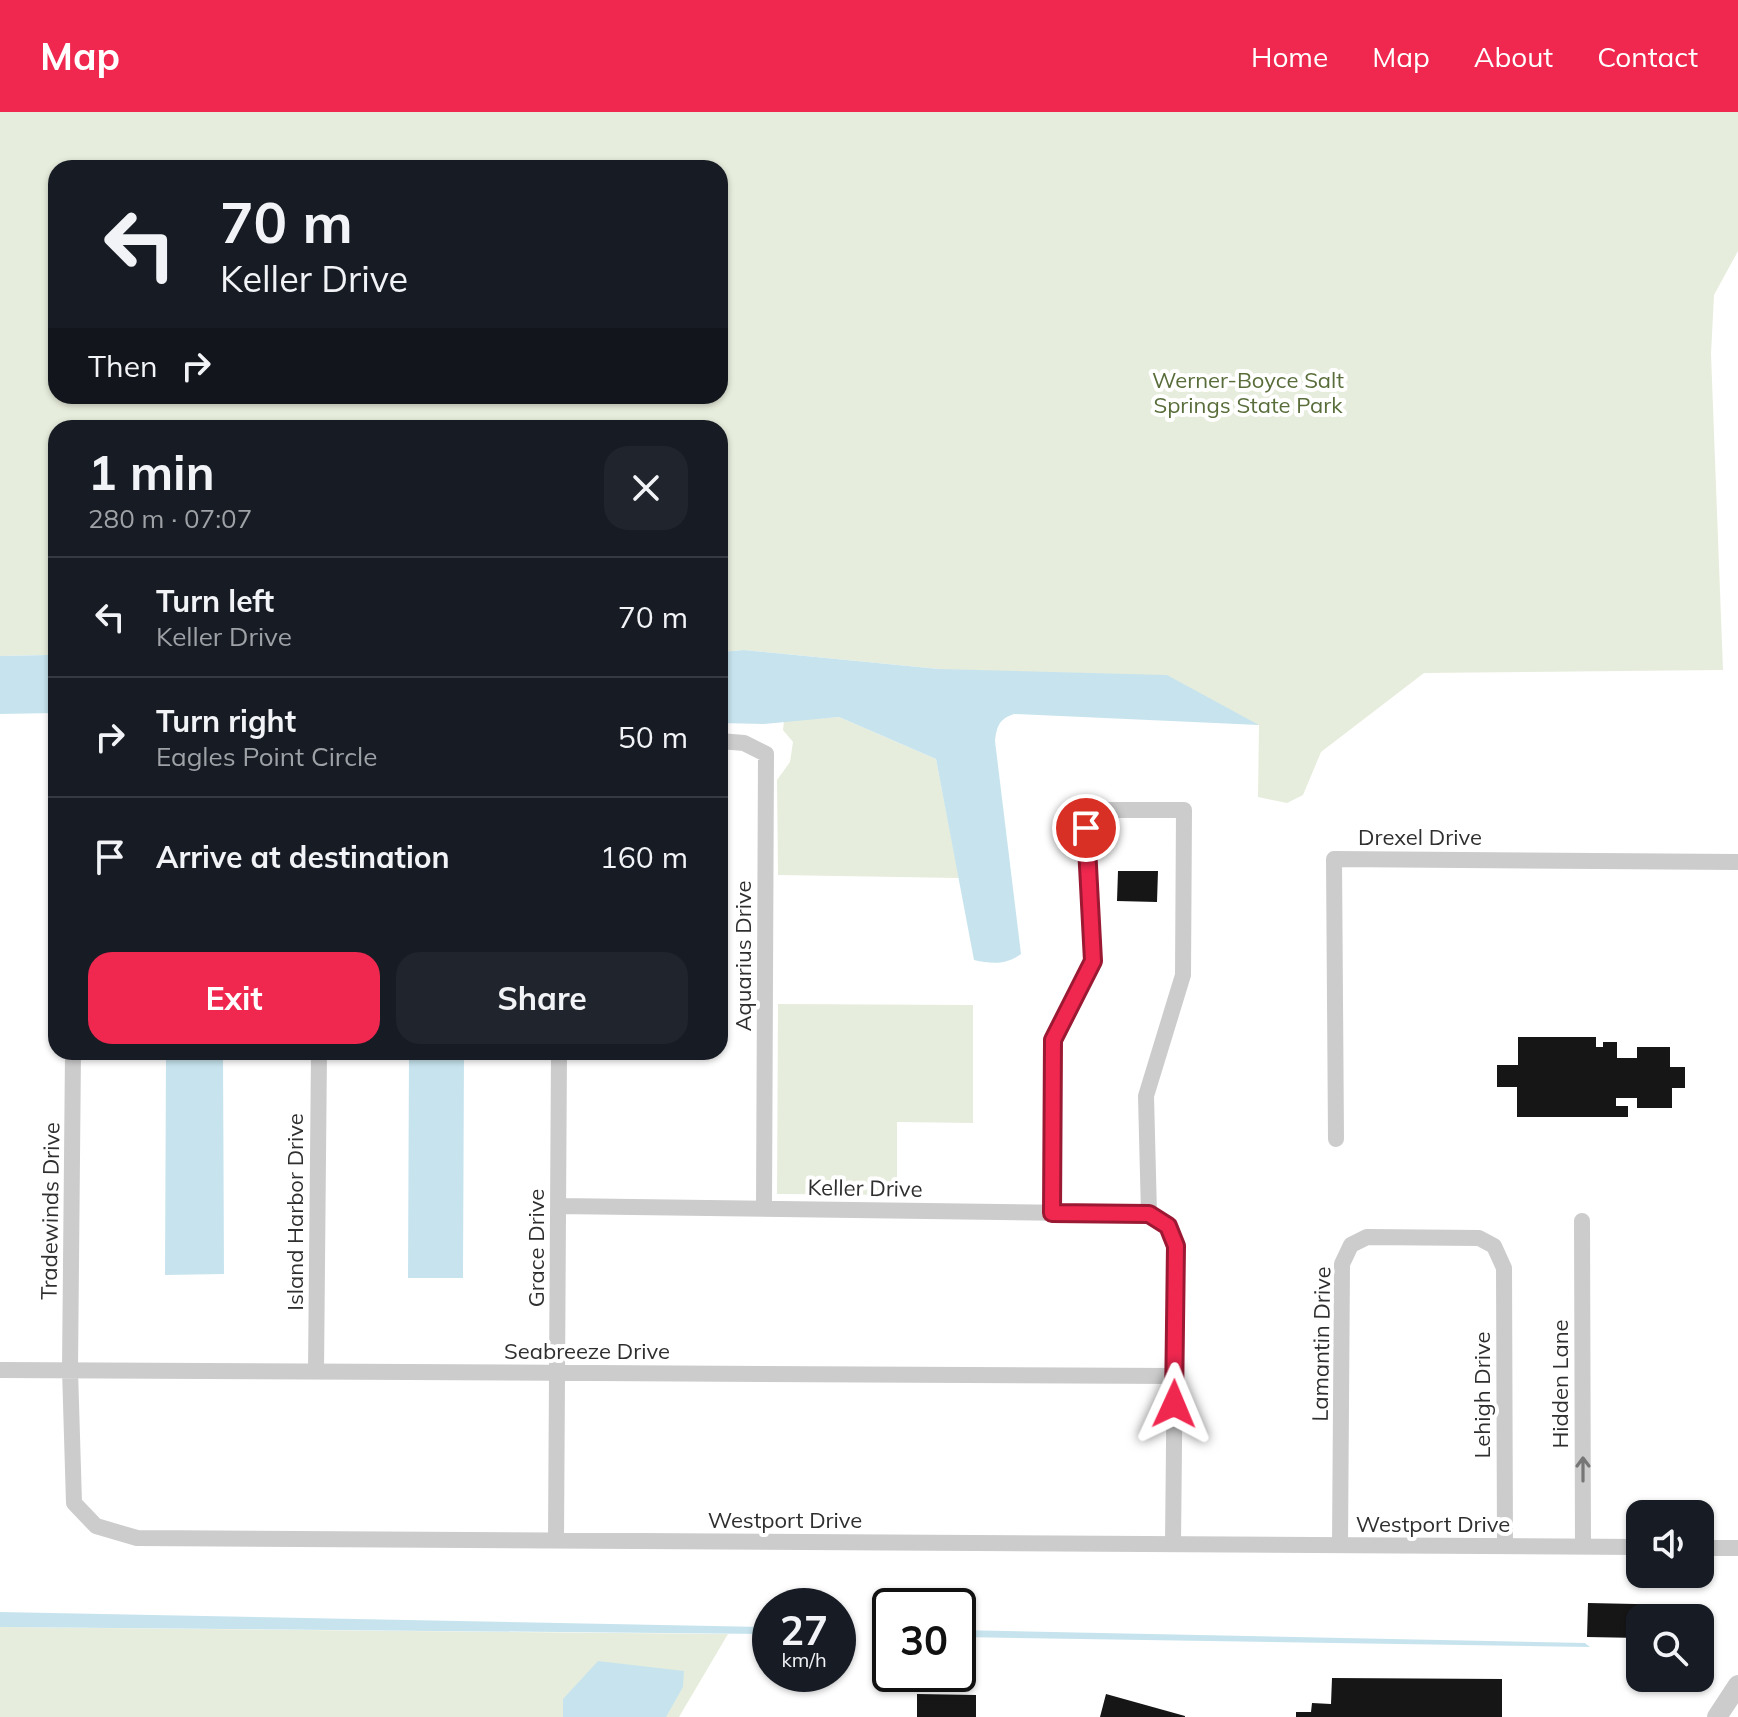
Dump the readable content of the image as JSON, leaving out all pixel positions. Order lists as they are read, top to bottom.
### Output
{
  "streets": {
    "street": [
      "Drexel Drive",
      "Aquarius Drive",
      "Keller Drive",
      "Tradewinds Drive",
      "Island Harbor Drive",
      "Grace Drive",
      "Lamantin Drive",
      "Seabreeze Drive",
      "Hidden Lane",
      "Lehigh Drive",
      "Westport Drive"
    ]
  },
  "crossings": [
    ["Aquarius Drive", "Keller Drive"],
    ["Keller Drive", "Grace Drive"],
    ["Tradewinds Drive", "Seabreeze Drive"],
    ["Tradewinds Drive", "Westport Drive"],
    ["Island Harbor Drive", "Seabreeze Drive"],
    ["Grace Drive", "Seabreeze Drive"],
    ["Grace Drive", "Westport Drive"],
    ["Lamantin Drive", "Lehigh Drive"],
    ["Lamantin Drive", "Westport Drive"],
    ["Seabreeze Drive", "Westport Drive"],
    ["Hidden Lane", "Westport Drive"],
    ["Lehigh Drive", "Westport Drive"]
  ],
  "one_way": ["Hidden Lane"],
  "parks": ["Werner-Boyce Salt Springs State Park"],
  "page": {
    "header": "Map",
    "nav": [
      "Home",
      "Map",
      "About",
      "Contact"
    ],
    "turn": ["70 m", "Keller Drive"],
    "then": "Then",
    "heading": ["1 min", "280 m · 07:07"],
    "list": [
      {
        "name": "Turn left",
        "note": "Keller Drive",
        "value": "70 m"
      },
      {
        "name": "Turn right",
        "note": "Eagles Point Circle",
        "value": "50 m"
      },
      {
        "name": "Arrive at destination",
        "value": "160 m"
      }
    ],
    "buttons": ["Exit", "Share"],
    "speed": "27 km/h",
    "limit": "30"
  }
}
